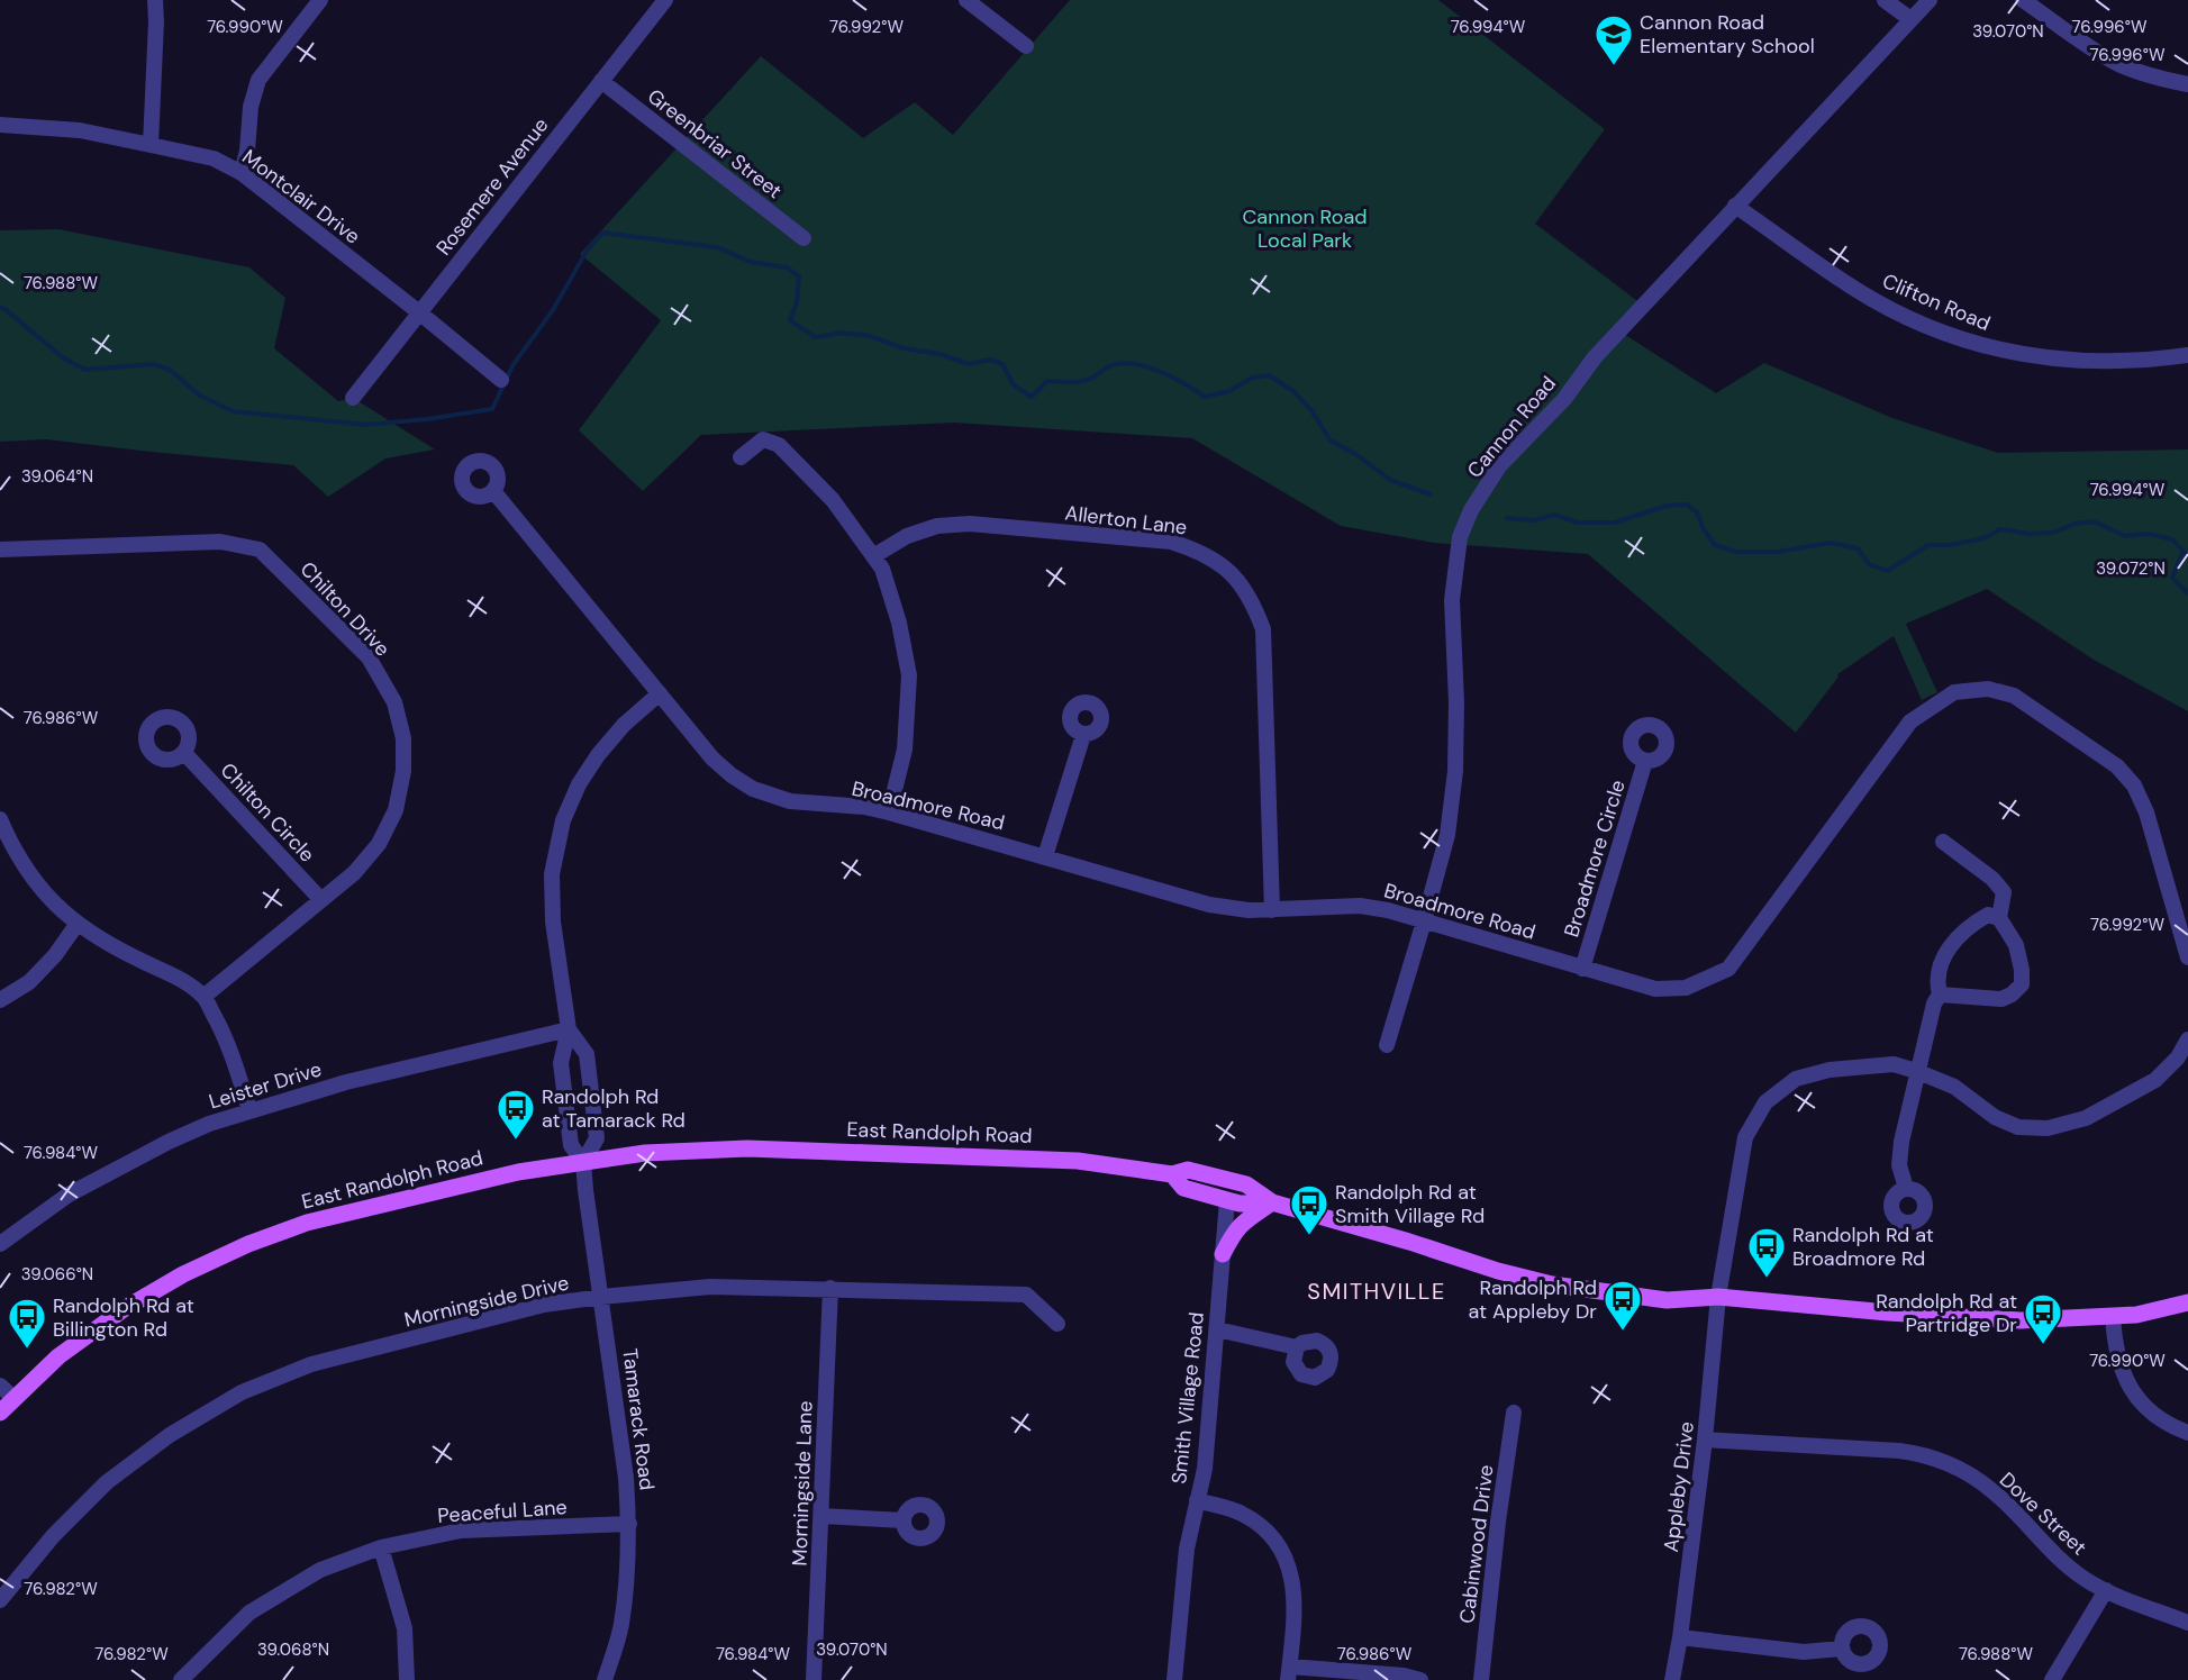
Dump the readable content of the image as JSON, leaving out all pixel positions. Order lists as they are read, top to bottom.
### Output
{
  "streets": {
    "main road": ["East Randolph Road"],
    "street": [
      "Greenbriar Street",
      "Rosemere Avenue",
      "Montclair Drive",
      "Clifton Road",
      "Cannon Road",
      "Allerton Lane",
      "Chilton Drive",
      "Broadmore Road",
      "Chilton Circle",
      "Broadmore Circle",
      "Leister Drive",
      "Morningside Drive",
      "Smith Village Road",
      "Tamarack Road",
      "Morningside Lane",
      "Appleby Drive",
      "Peaceful Lane",
      "Dove Street",
      "Cabinwood Drive"
    ]
  },
  "crossings": [
    ["Greenbriar Street", "Rosemere Avenue"],
    ["Rosemere Avenue", "Montclair Drive"],
    ["Clifton Road", "Cannon Road"],
    ["Cannon Road", "Broadmore Road"],
    ["Allerton Lane", "Broadmore Road"],
    ["Chilton Drive", "Chilton Circle"],
    ["Broadmore Road", "Broadmore Circle"],
    ["Broadmore Road", "Tamarack Road"],
    ["Leister Drive", "Tamarack Road"],
    ["East Randolph Road", "Smith Village Road"],
    ["East Randolph Road", "Tamarack Road"],
    ["East Randolph Road", "Appleby Drive"],
    ["Morningside Drive", "Tamarack Road"],
    ["Morningside Drive", "Morningside Lane"],
    ["Tamarack Road", "Peaceful Lane"],
    ["Appleby Drive", "Dove Street"]
  ],
  "districts": ["SMITHVILLE"],
  "parks": ["Cannon Road Local Park"],
  "places": {
    "school or university": ["Cannon Road Elementary School"],
    "bus stop": [
      "Randolph Rd at Tamarack Rd",
      "Randolph Rd at Smith Village Rd",
      "Randolph Rd at Broadmore Rd",
      "Randolph Rd at Appleby Dr",
      "Randolph Rd at Partridge Dr",
      "Randolph Rd at Billington Rd"
    ]
  },
  "coordinates": [
    "76.990°W",
    "76.992°W",
    "76.994°W",
    "76.996°W",
    "39.070°N",
    "76.988°W",
    "39.064°N",
    "39.072°N",
    "76.986°W",
    "76.984°W",
    "39.066°N",
    "76.982°W",
    "39.068°N"
  ]
}
